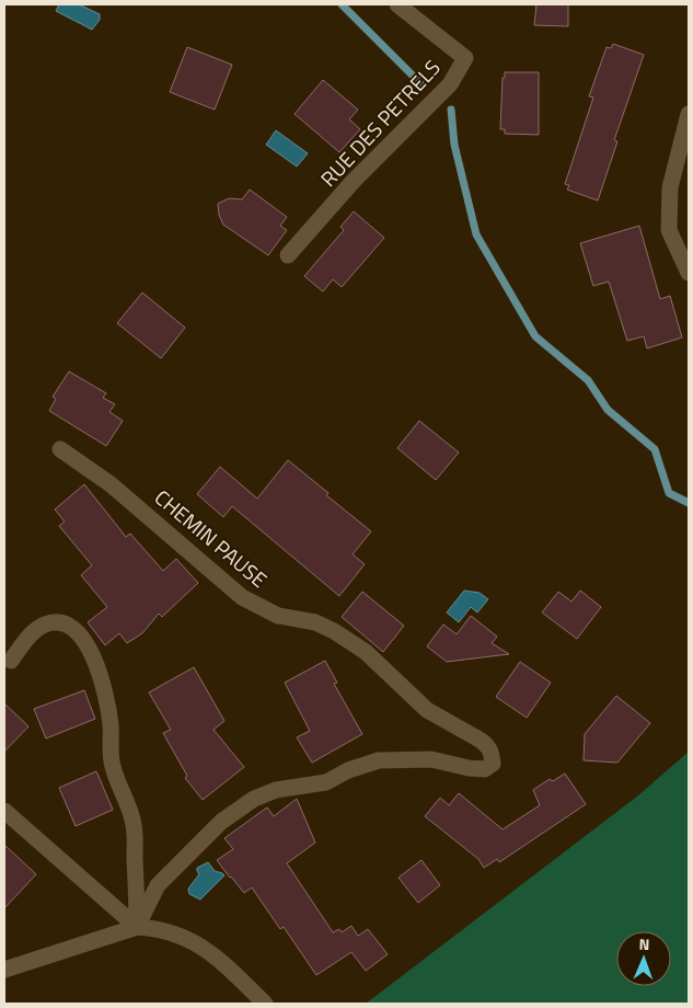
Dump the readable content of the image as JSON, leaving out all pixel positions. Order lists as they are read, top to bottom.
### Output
{
  "streets": {
    "street": ["RUE DES PETRELS", "CHEMIN PAUSE"]
  },
  "north": "top"
}
